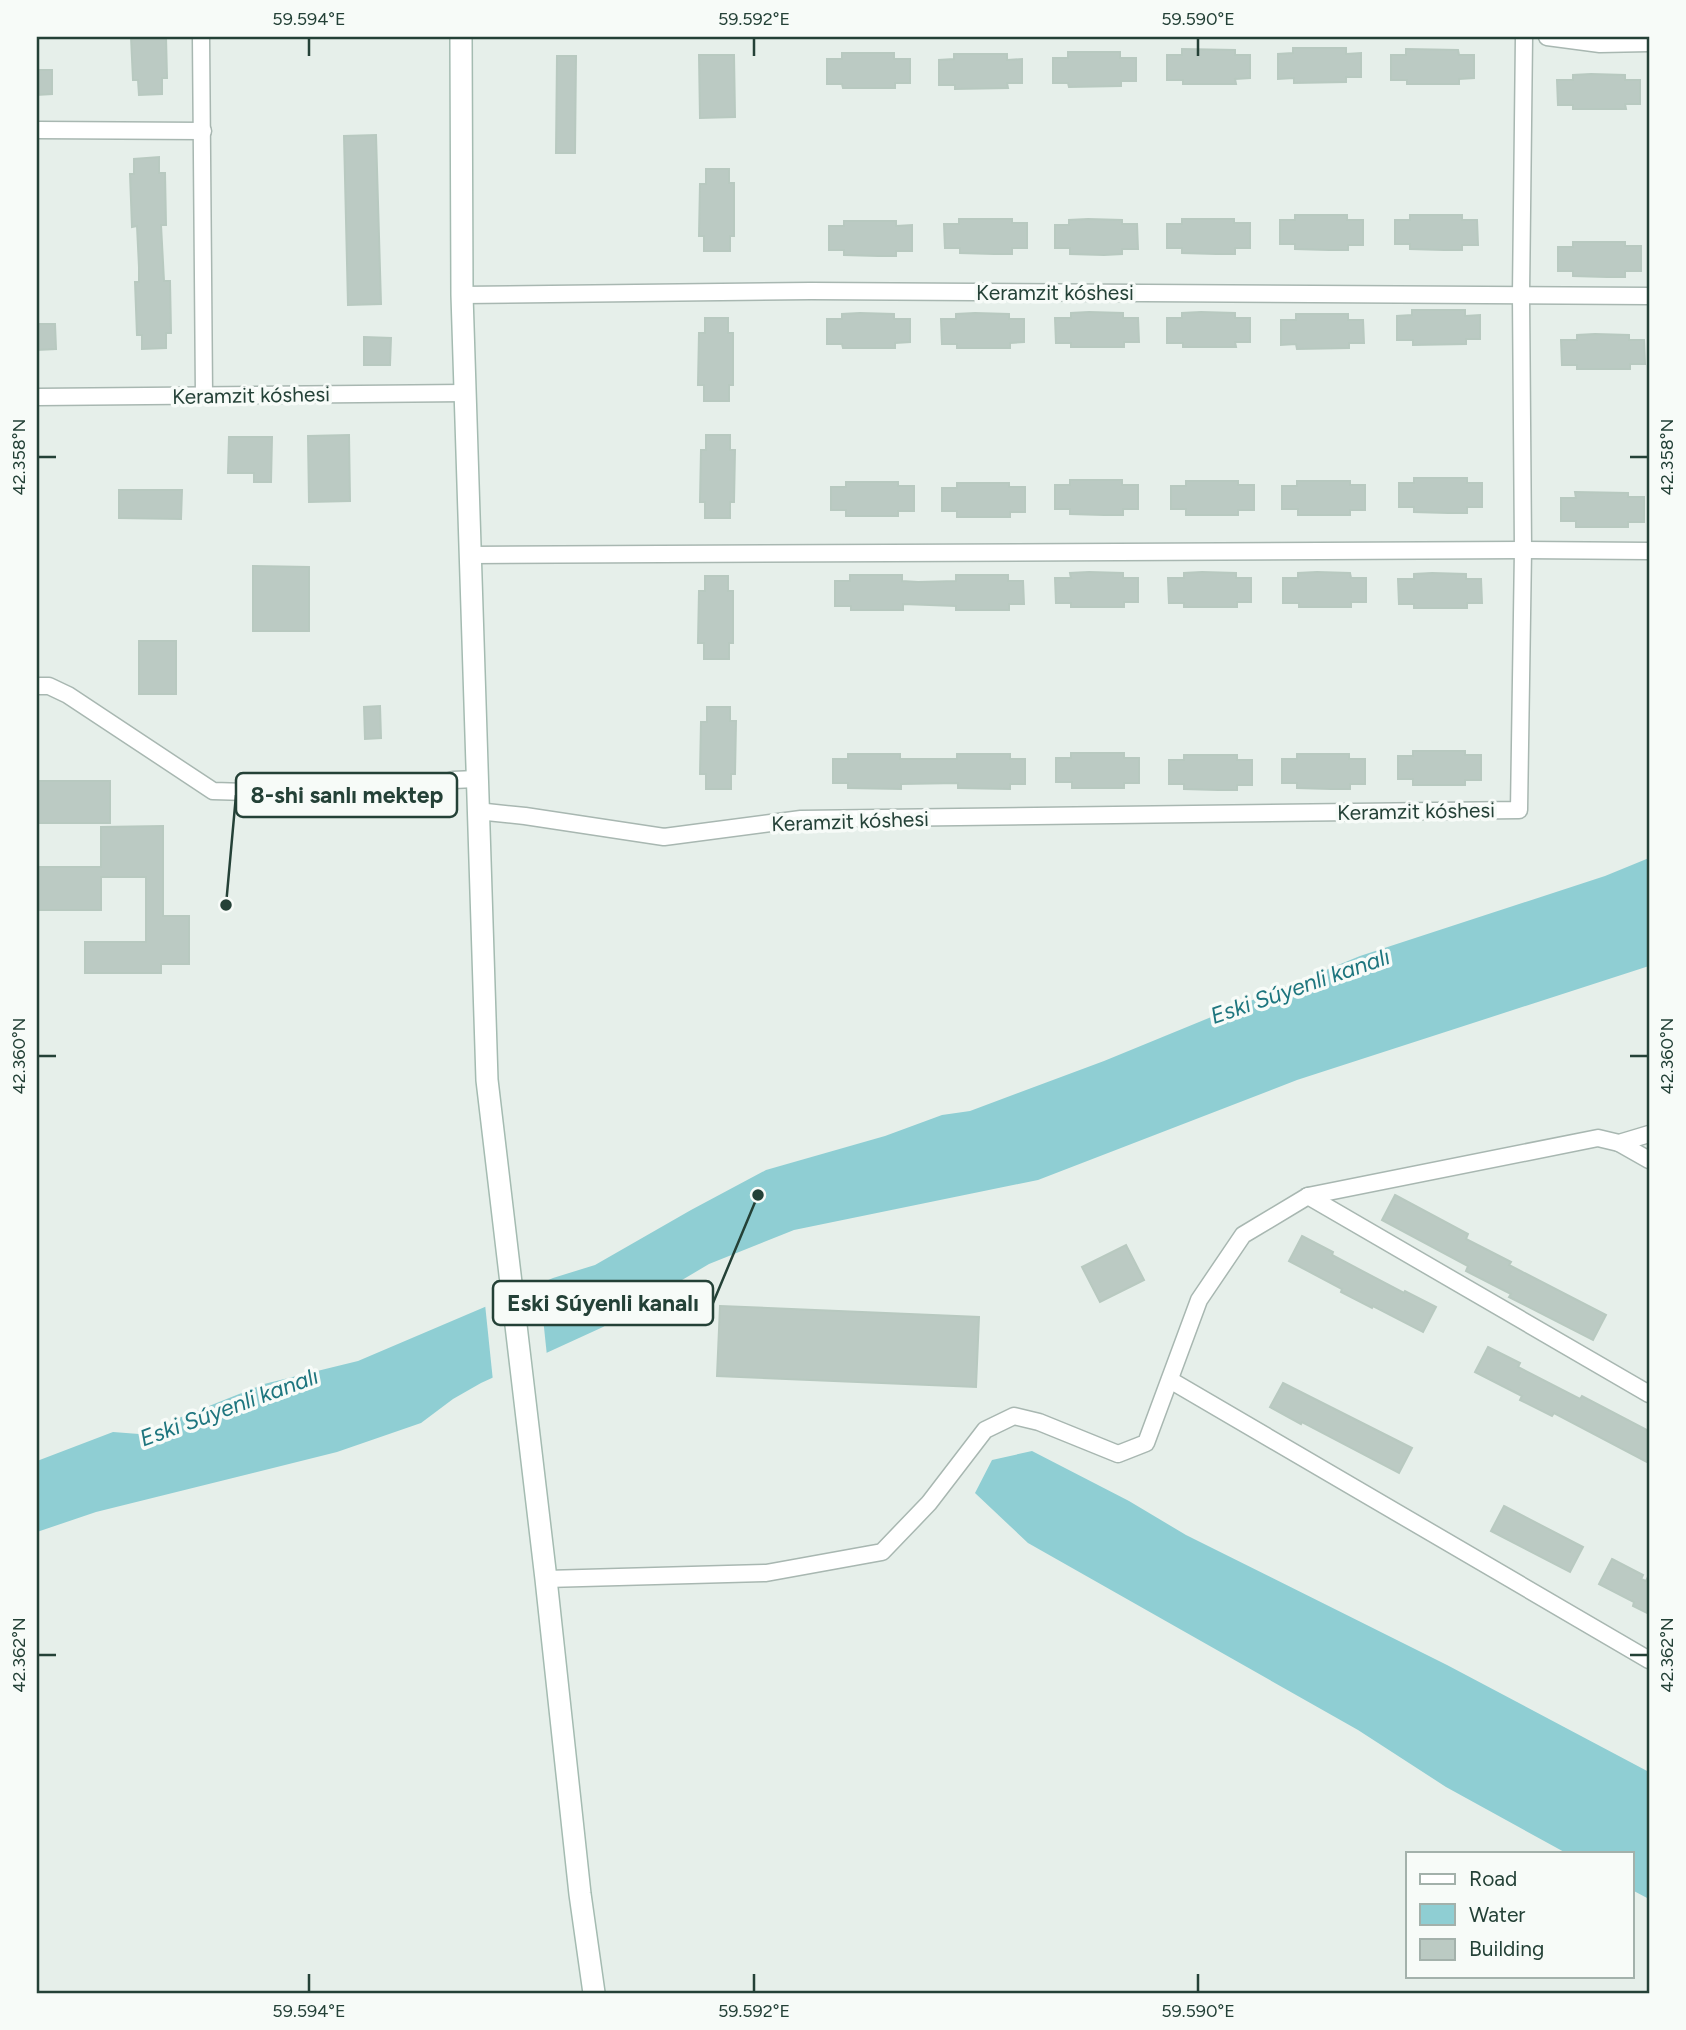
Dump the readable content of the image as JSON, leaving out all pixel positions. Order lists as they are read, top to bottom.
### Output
{
  "streets": {
    "street": ["Keramzit kóshesi"]
  },
  "water": ["Eski Súyenli kanalı"],
  "places": ["8-shi sanlı mektep", "Eski Súyenli kanalı"],
  "legend": ["Road", "Water", "Building"],
  "coordinates": [
    "59.594°E",
    "59.592°E",
    "59.590°E",
    "42.358°N",
    "42.360°N",
    "42.362°N"
  ]
}
